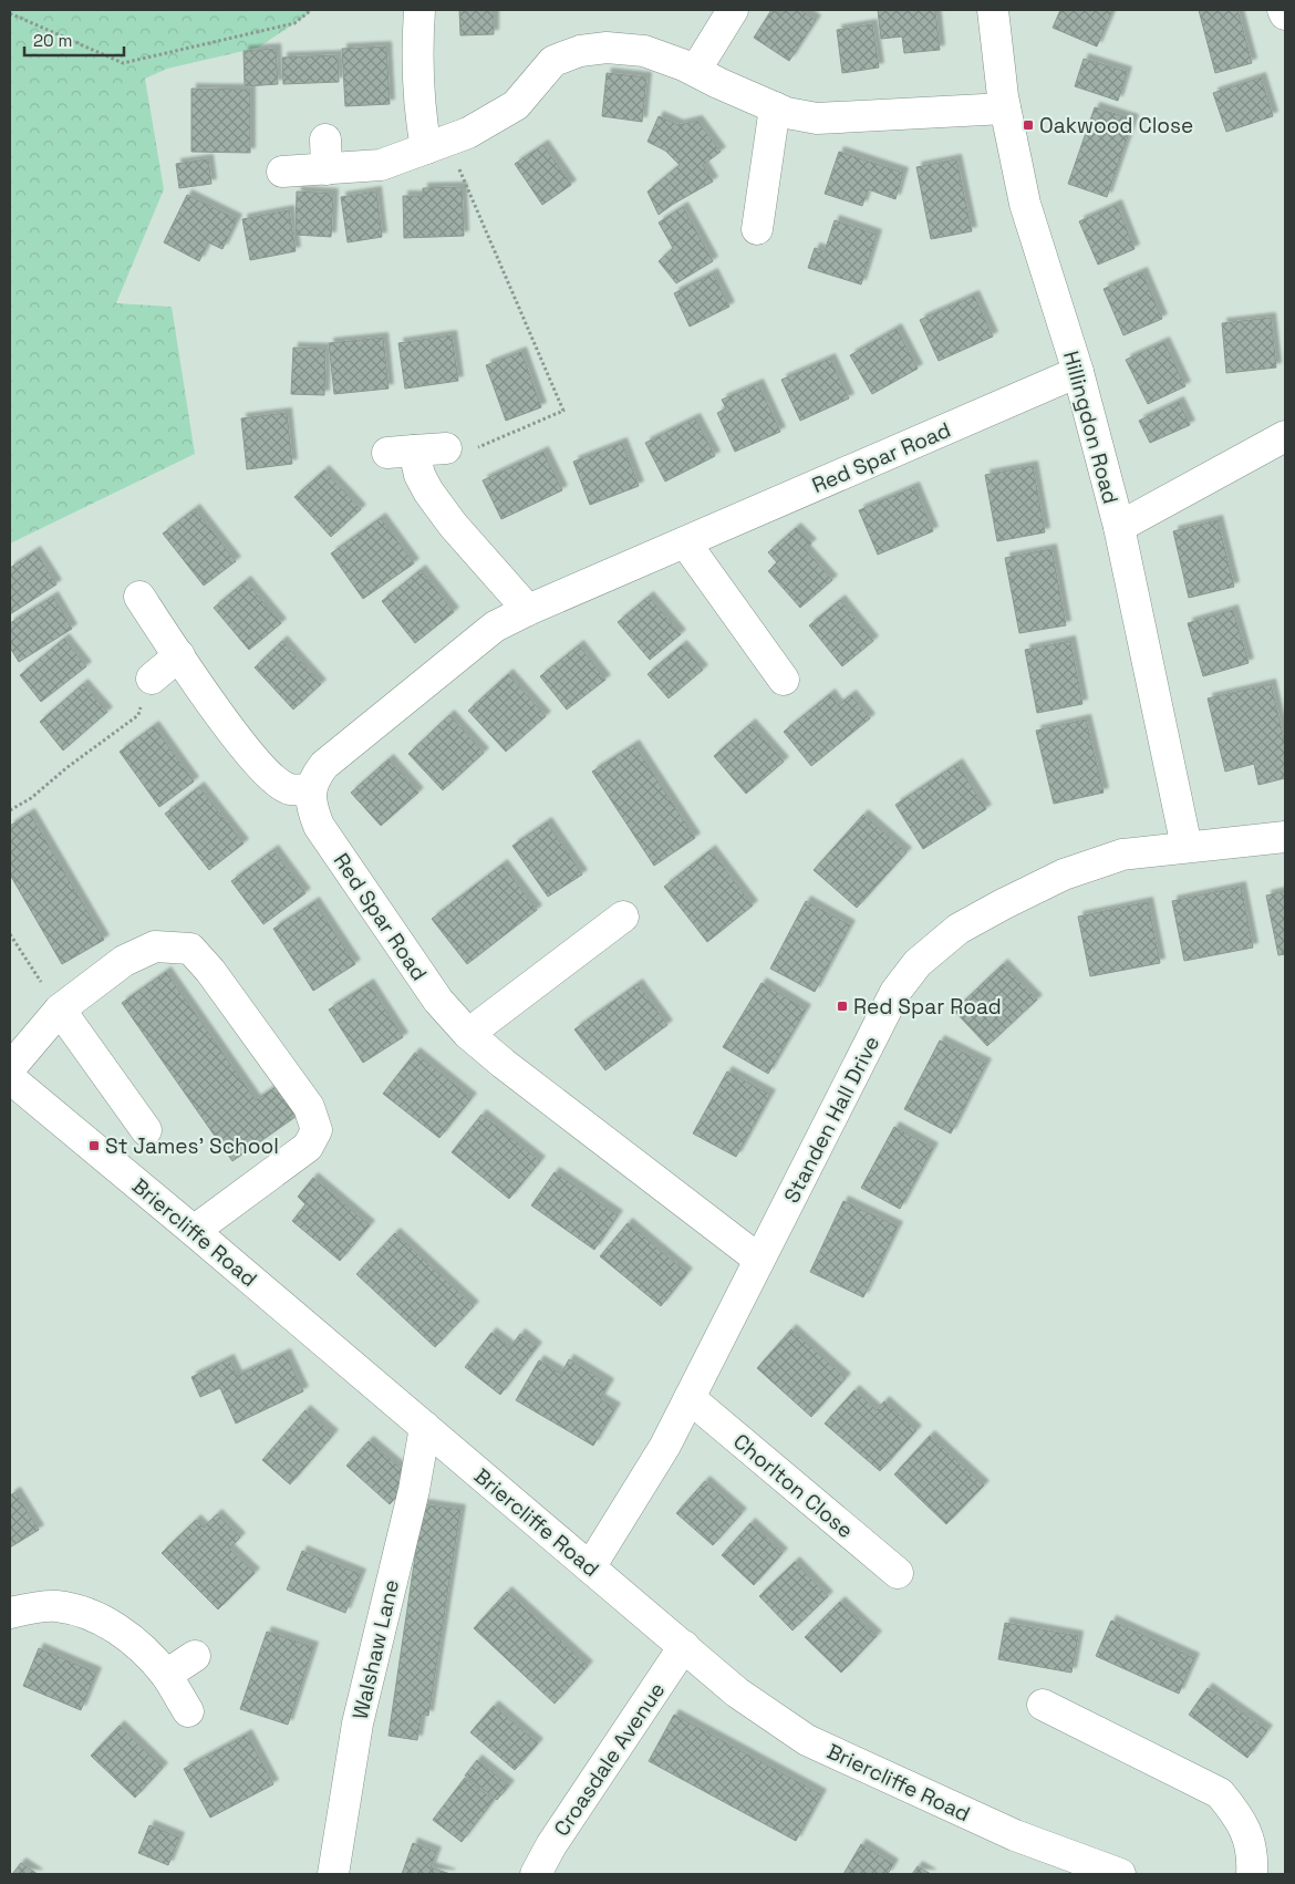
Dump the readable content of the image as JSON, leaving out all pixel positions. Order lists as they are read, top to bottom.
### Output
{
  "streets": {
    "street": [
      "Hillingdon Road",
      "Red Spar Road",
      "Standen Hall Drive",
      "Briercliffe Road",
      "Chorlton Close",
      "Walshaw Lane",
      "Croasdale Avenue"
    ]
  },
  "crossings": [
    ["Hillingdon Road", "Red Spar Road"],
    ["Hillingdon Road", "Standen Hall Drive"],
    ["Red Spar Road", "Standen Hall Drive"],
    ["Standen Hall Drive", "Briercliffe Road"],
    ["Standen Hall Drive", "Chorlton Close"],
    ["Briercliffe Road", "Walshaw Lane"],
    ["Briercliffe Road", "Croasdale Avenue"]
  ],
  "places": {
    "transit": ["Oakwood Close", "Red Spar Road", "St James' School"]
  },
  "scale_bar": "20 m"
}
